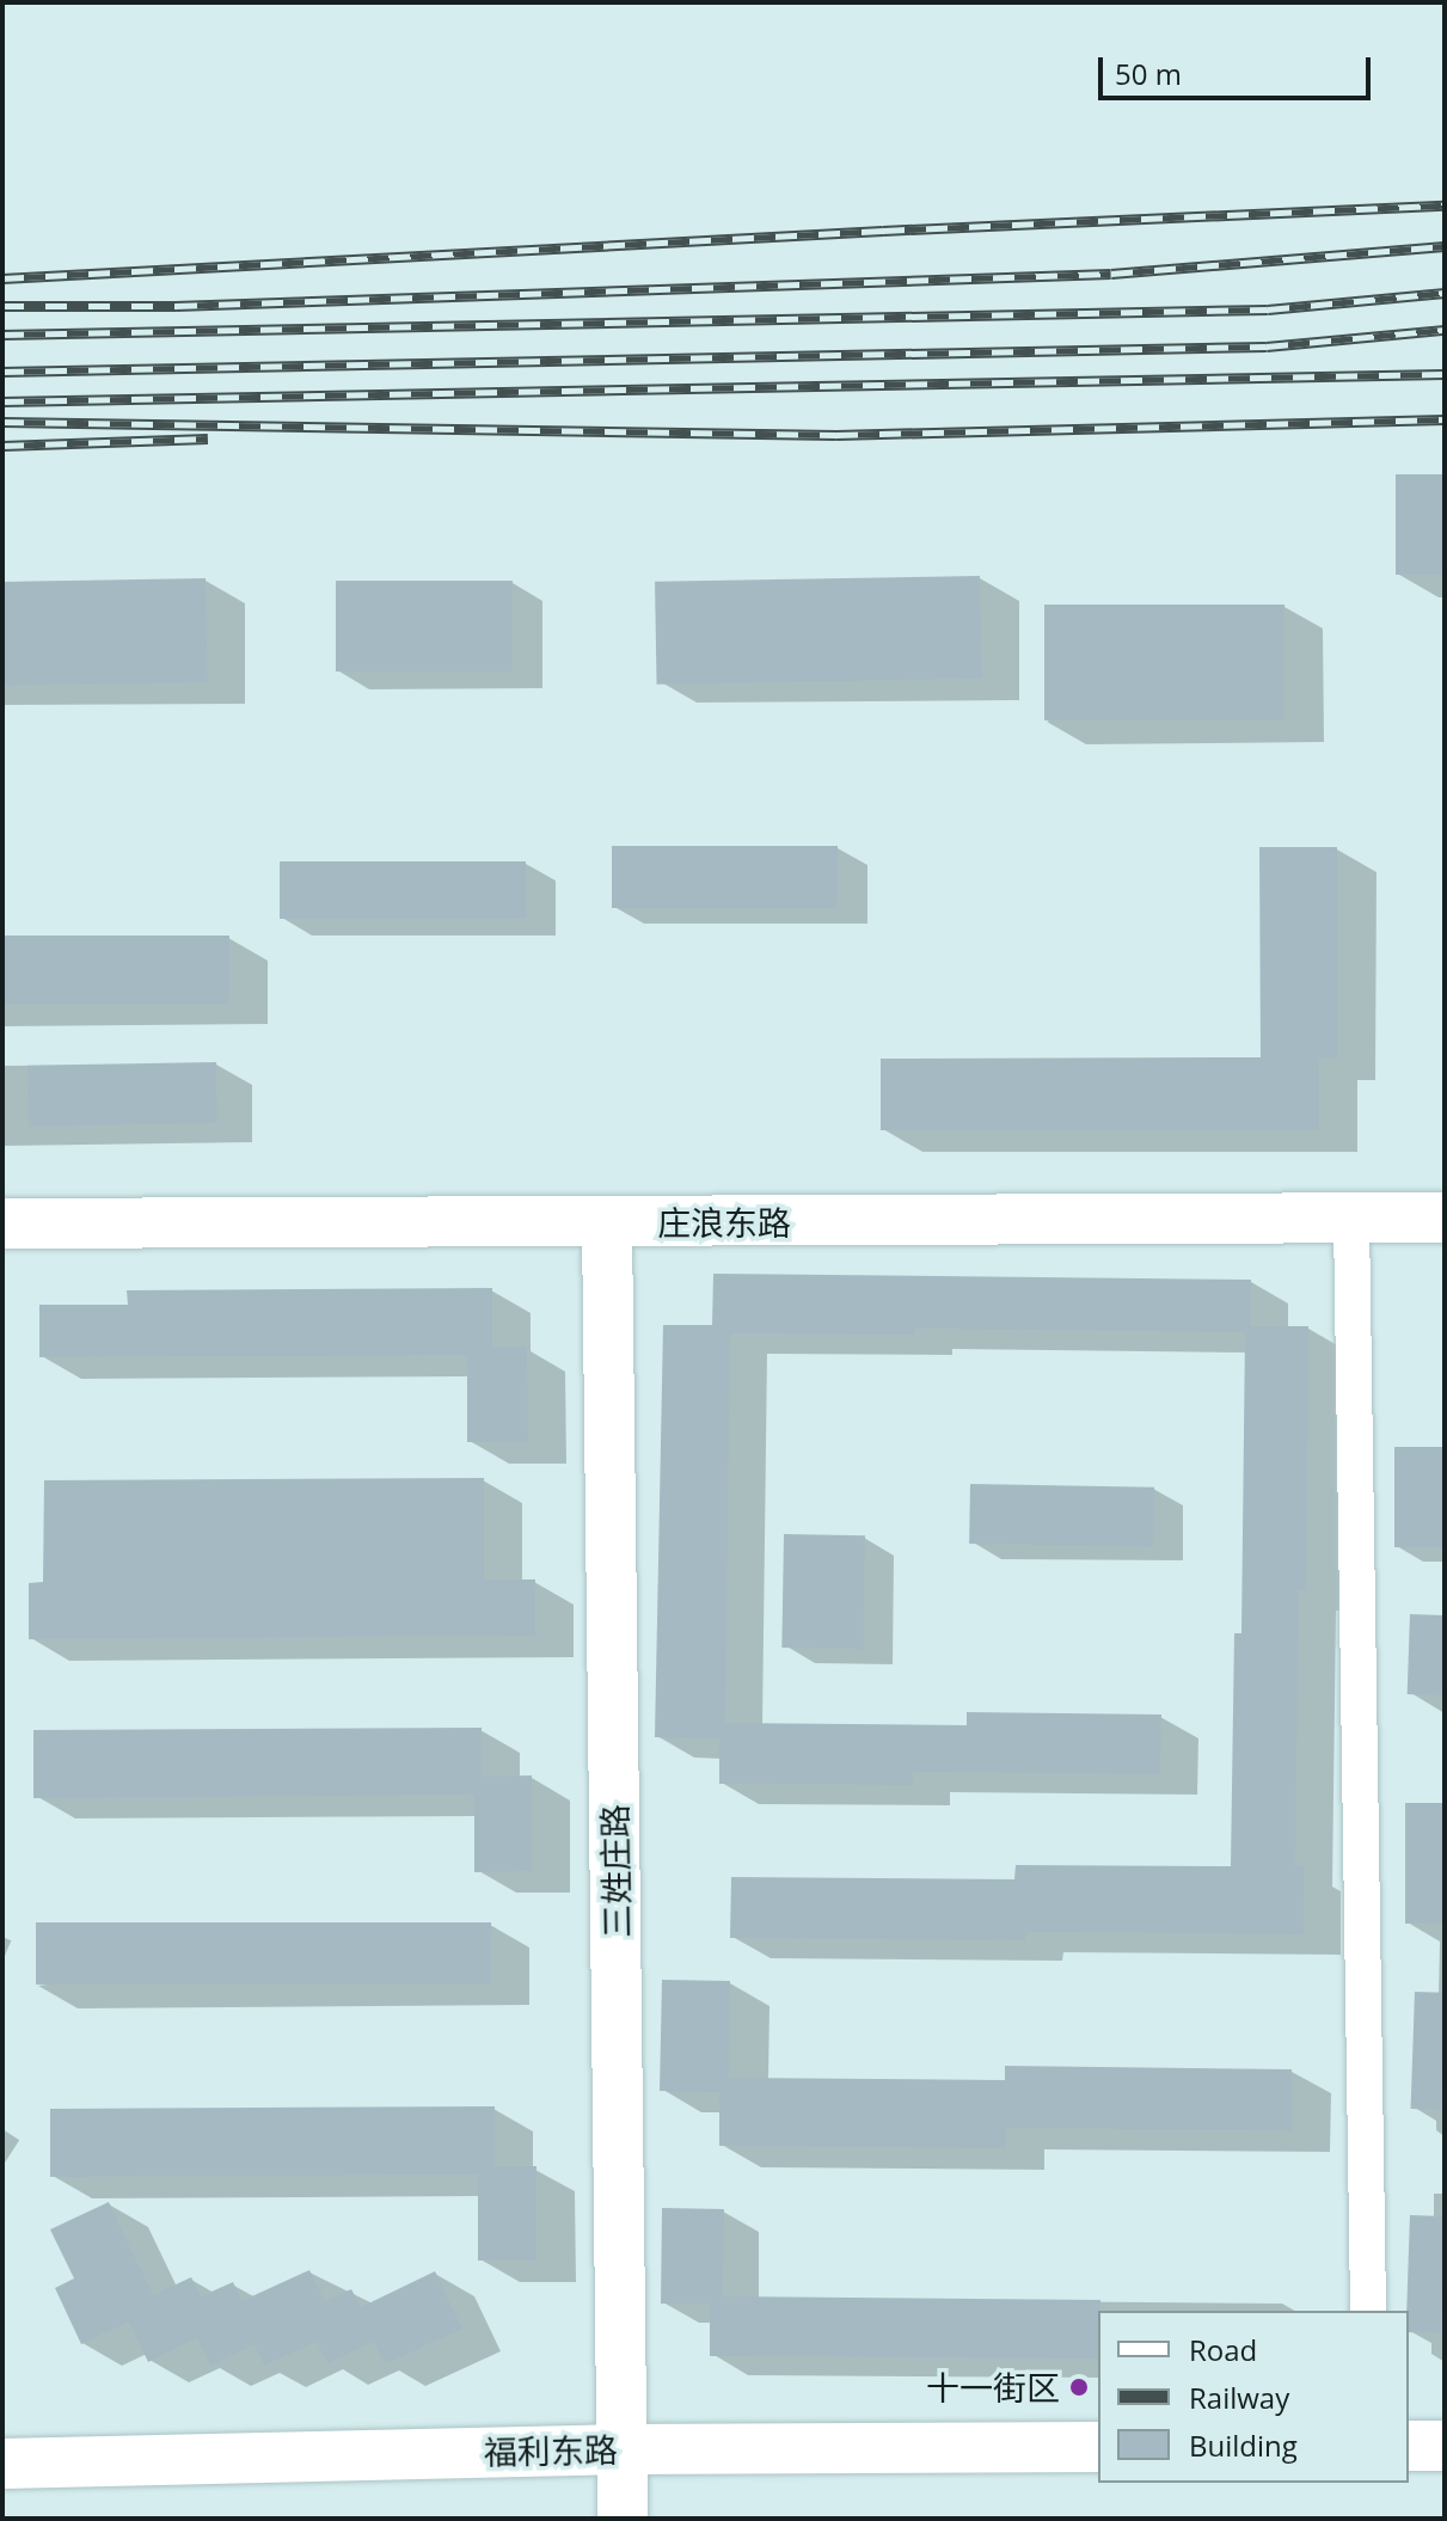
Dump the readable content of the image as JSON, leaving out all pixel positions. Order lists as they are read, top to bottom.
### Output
{
  "streets": {
    "street": ["庄浪东路", "三姓庄路", "福利东路"]
  },
  "crossings": [
    ["庄浪东路", "三姓庄路"],
    ["三姓庄路", "福利东路"]
  ],
  "places": ["十一街区"],
  "legend": ["Road", "Railway", "Building"],
  "scale_bar": "50 m"
}
